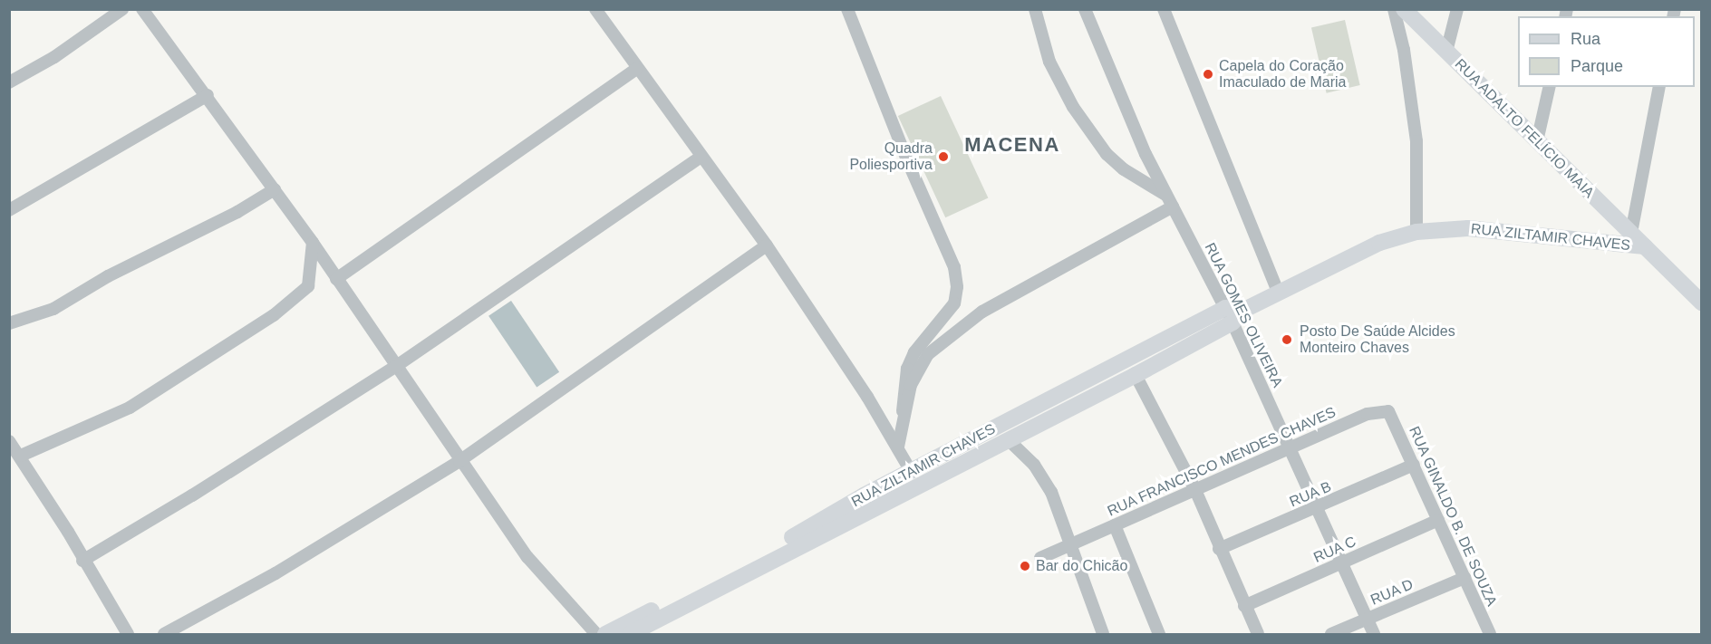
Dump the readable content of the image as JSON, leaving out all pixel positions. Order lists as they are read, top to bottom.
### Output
{
  "streets": {
    "street": [
      "RUA ADALTO FELÍCIO MAIA",
      "RUA ZILTAMIR CHAVES",
      "RUA GOMES OLIVEIRA",
      "RUA FRANCISCO MENDES CHAVES",
      "RUA B",
      "RUA GINALDO B. DE SOUZA",
      "RUA C",
      "RUA D"
    ]
  },
  "crossings": [
    ["RUA ADALTO FELÍCIO MAIA", "RUA ZILTAMIR CHAVES"],
    ["RUA ZILTAMIR CHAVES", "RUA GOMES OLIVEIRA"],
    ["RUA GOMES OLIVEIRA", "RUA FRANCISCO MENDES CHAVES"],
    ["RUA GOMES OLIVEIRA", "RUA B"],
    ["RUA GOMES OLIVEIRA", "RUA C"],
    ["RUA GOMES OLIVEIRA", "RUA D"],
    ["RUA FRANCISCO MENDES CHAVES", "RUA GINALDO B. DE SOUZA"],
    ["RUA B", "RUA GINALDO B. DE SOUZA"],
    ["RUA GINALDO B. DE SOUZA", "RUA C"],
    ["RUA GINALDO B. DE SOUZA", "RUA D"]
  ],
  "districts": ["MACENA"],
  "places": [
    "Capela do Coração Imaculado de Maria",
    "Quadra Poliesportiva",
    "Posto De Saúde Alcides Monteiro Chaves",
    "Bar do Chicão"
  ],
  "legend": ["Rua", "Parque"]
}
